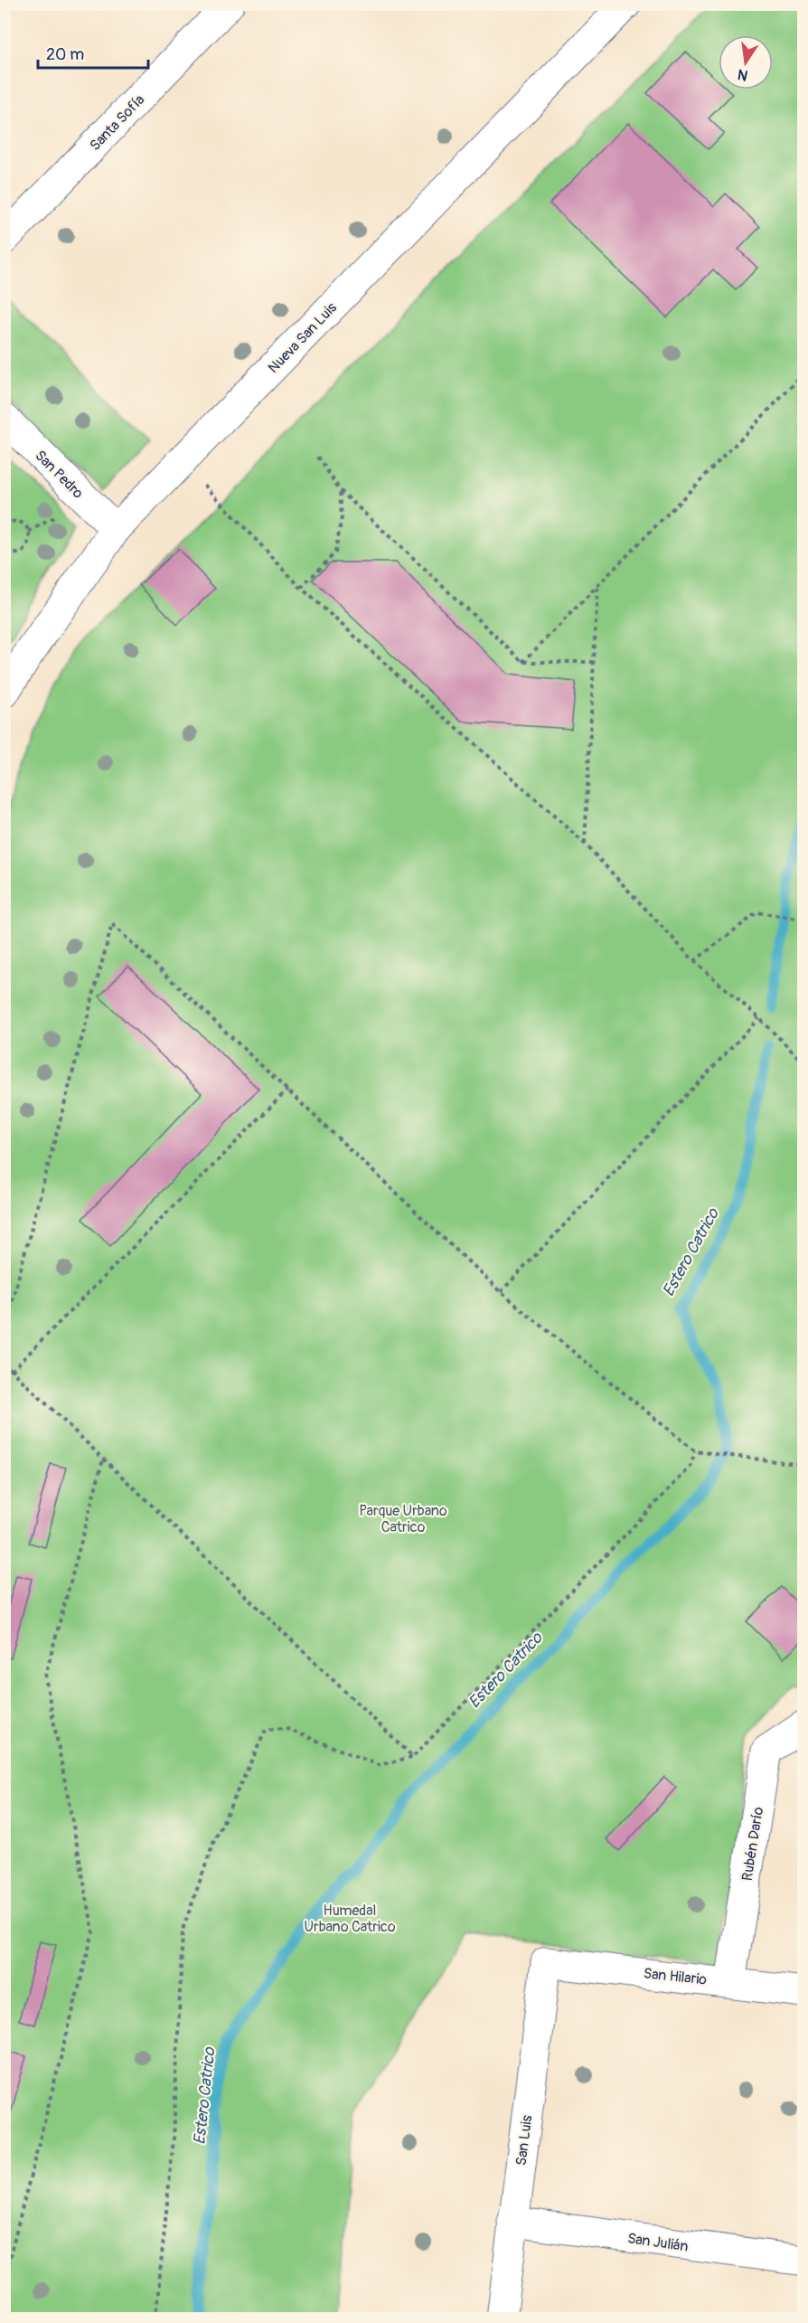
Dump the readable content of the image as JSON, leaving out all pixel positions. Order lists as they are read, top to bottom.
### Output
{
  "streets": {
    "street": [
      "Santa Sofía",
      "Nueva San Luis",
      "San Pedro",
      "Rubén Darío",
      "San Hilario",
      "San Luis",
      "San Julián"
    ]
  },
  "crossings": [
    ["Nueva San Luis", "San Pedro"],
    ["Rubén Darío", "San Hilario"],
    ["San Hilario", "San Luis"],
    ["San Luis", "San Julián"]
  ],
  "water": ["Estero Catrico"],
  "parks": ["Parque Urbano Catrico", "Humedal Urbano Catrico"],
  "scale_bar": "20 m",
  "north": "bottom"
}
